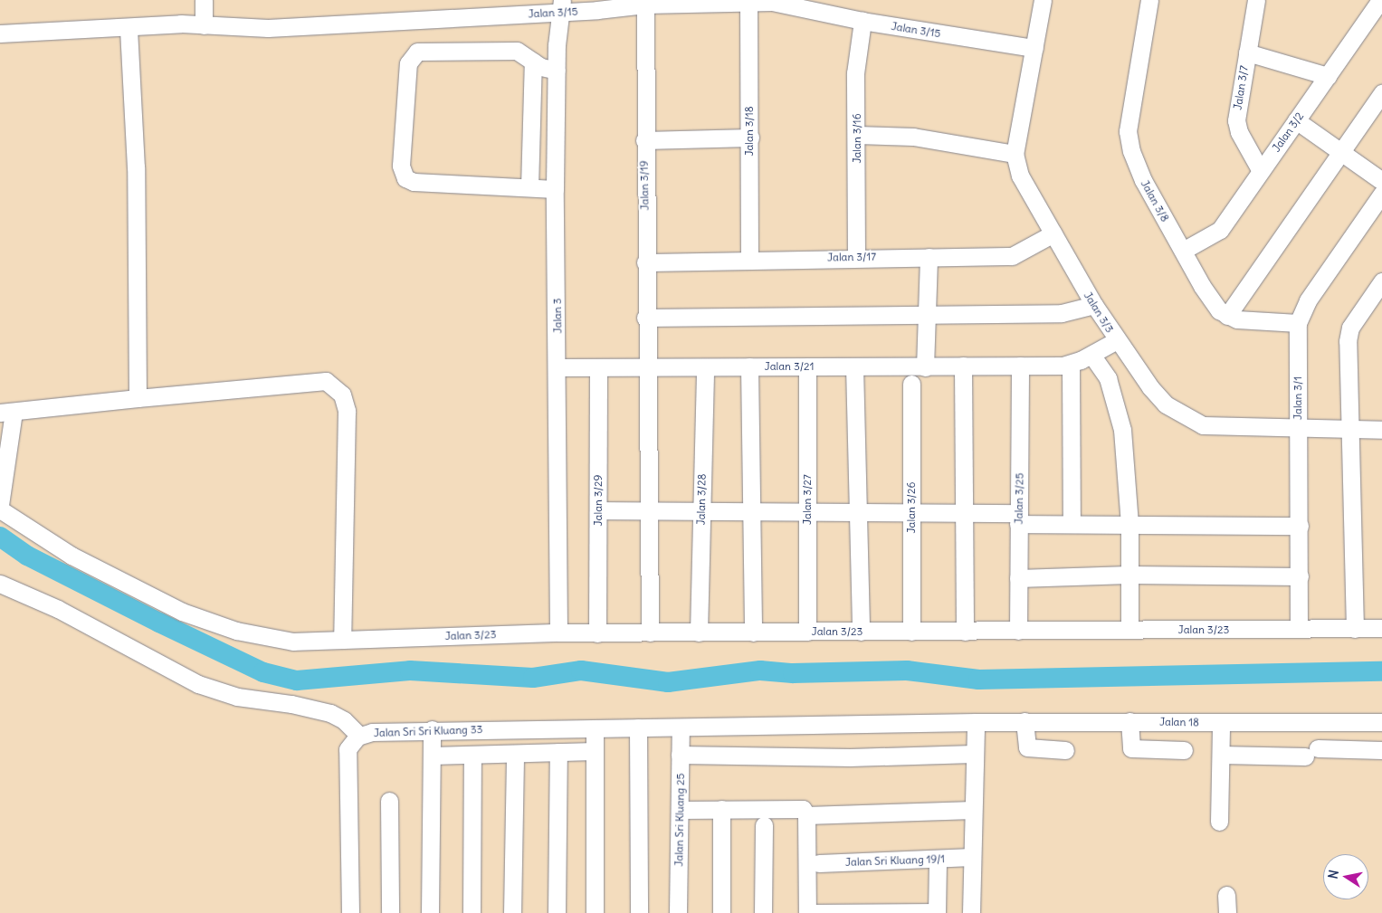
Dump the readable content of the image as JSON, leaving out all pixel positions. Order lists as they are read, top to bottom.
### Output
{
  "streets": {
    "street": [
      "Jalan 3/15",
      "Jalan 3/7",
      "Jalan 3/18",
      "Jalan 3/2",
      "Jalan 3/16",
      "Jalan 3/19",
      "Jalan 3/8",
      "Jalan 3/17",
      "Jalan 3/3",
      "Jalan 3",
      "Jalan 3/21",
      "Jalan 3/1",
      "Jalan 3/25",
      "Jalan 3/28",
      "Jalan 3/27",
      "Jalan 3/29",
      "Jalan 3/26",
      "Jalan 3/23",
      "Jalan 18",
      "Jalan Sri Sri Kluang 33",
      "Jalan Sri Kluang 25",
      "Jalan Sri Kluang 19/1"
    ]
  },
  "crossings": [
    ["Jalan 3/15", "Jalan 3/18"],
    ["Jalan 3/15", "Jalan 3/16"],
    ["Jalan 3/15", "Jalan 3/19"],
    ["Jalan 3/15", "Jalan 3/3"],
    ["Jalan 3/15", "Jalan 3"],
    ["Jalan 3/7", "Jalan 3/2"],
    ["Jalan 3/18", "Jalan 3/17"],
    ["Jalan 3/2", "Jalan 3/8"],
    ["Jalan 3/16", "Jalan 3/17"],
    ["Jalan 3/19", "Jalan 3/17"],
    ["Jalan 3/19", "Jalan 3/21"],
    ["Jalan 3/19", "Jalan 3/23"],
    ["Jalan 3/17", "Jalan 3/3"],
    ["Jalan 3/3", "Jalan 3/1"],
    ["Jalan 3", "Jalan 3/21"],
    ["Jalan 3", "Jalan 3/23"],
    ["Jalan 3/21", "Jalan 3/25"],
    ["Jalan 3/21", "Jalan 3/28"],
    ["Jalan 3/21", "Jalan 3/27"],
    ["Jalan 3/21", "Jalan 3/29"],
    ["Jalan 3/1", "Jalan 3/23"],
    ["Jalan 3/25", "Jalan 3/23"],
    ["Jalan 3/28", "Jalan 3/23"],
    ["Jalan 3/27", "Jalan 3/23"],
    ["Jalan 3/29", "Jalan 3/23"],
    ["Jalan 3/26", "Jalan 3/23"],
    ["Jalan 18", "Jalan Sri Sri Kluang 33"],
    ["Jalan 18", "Jalan Sri Kluang 25"],
    ["Jalan Sri Sri Kluang 33", "Jalan Sri Kluang 25"]
  ],
  "north": "left"
}
